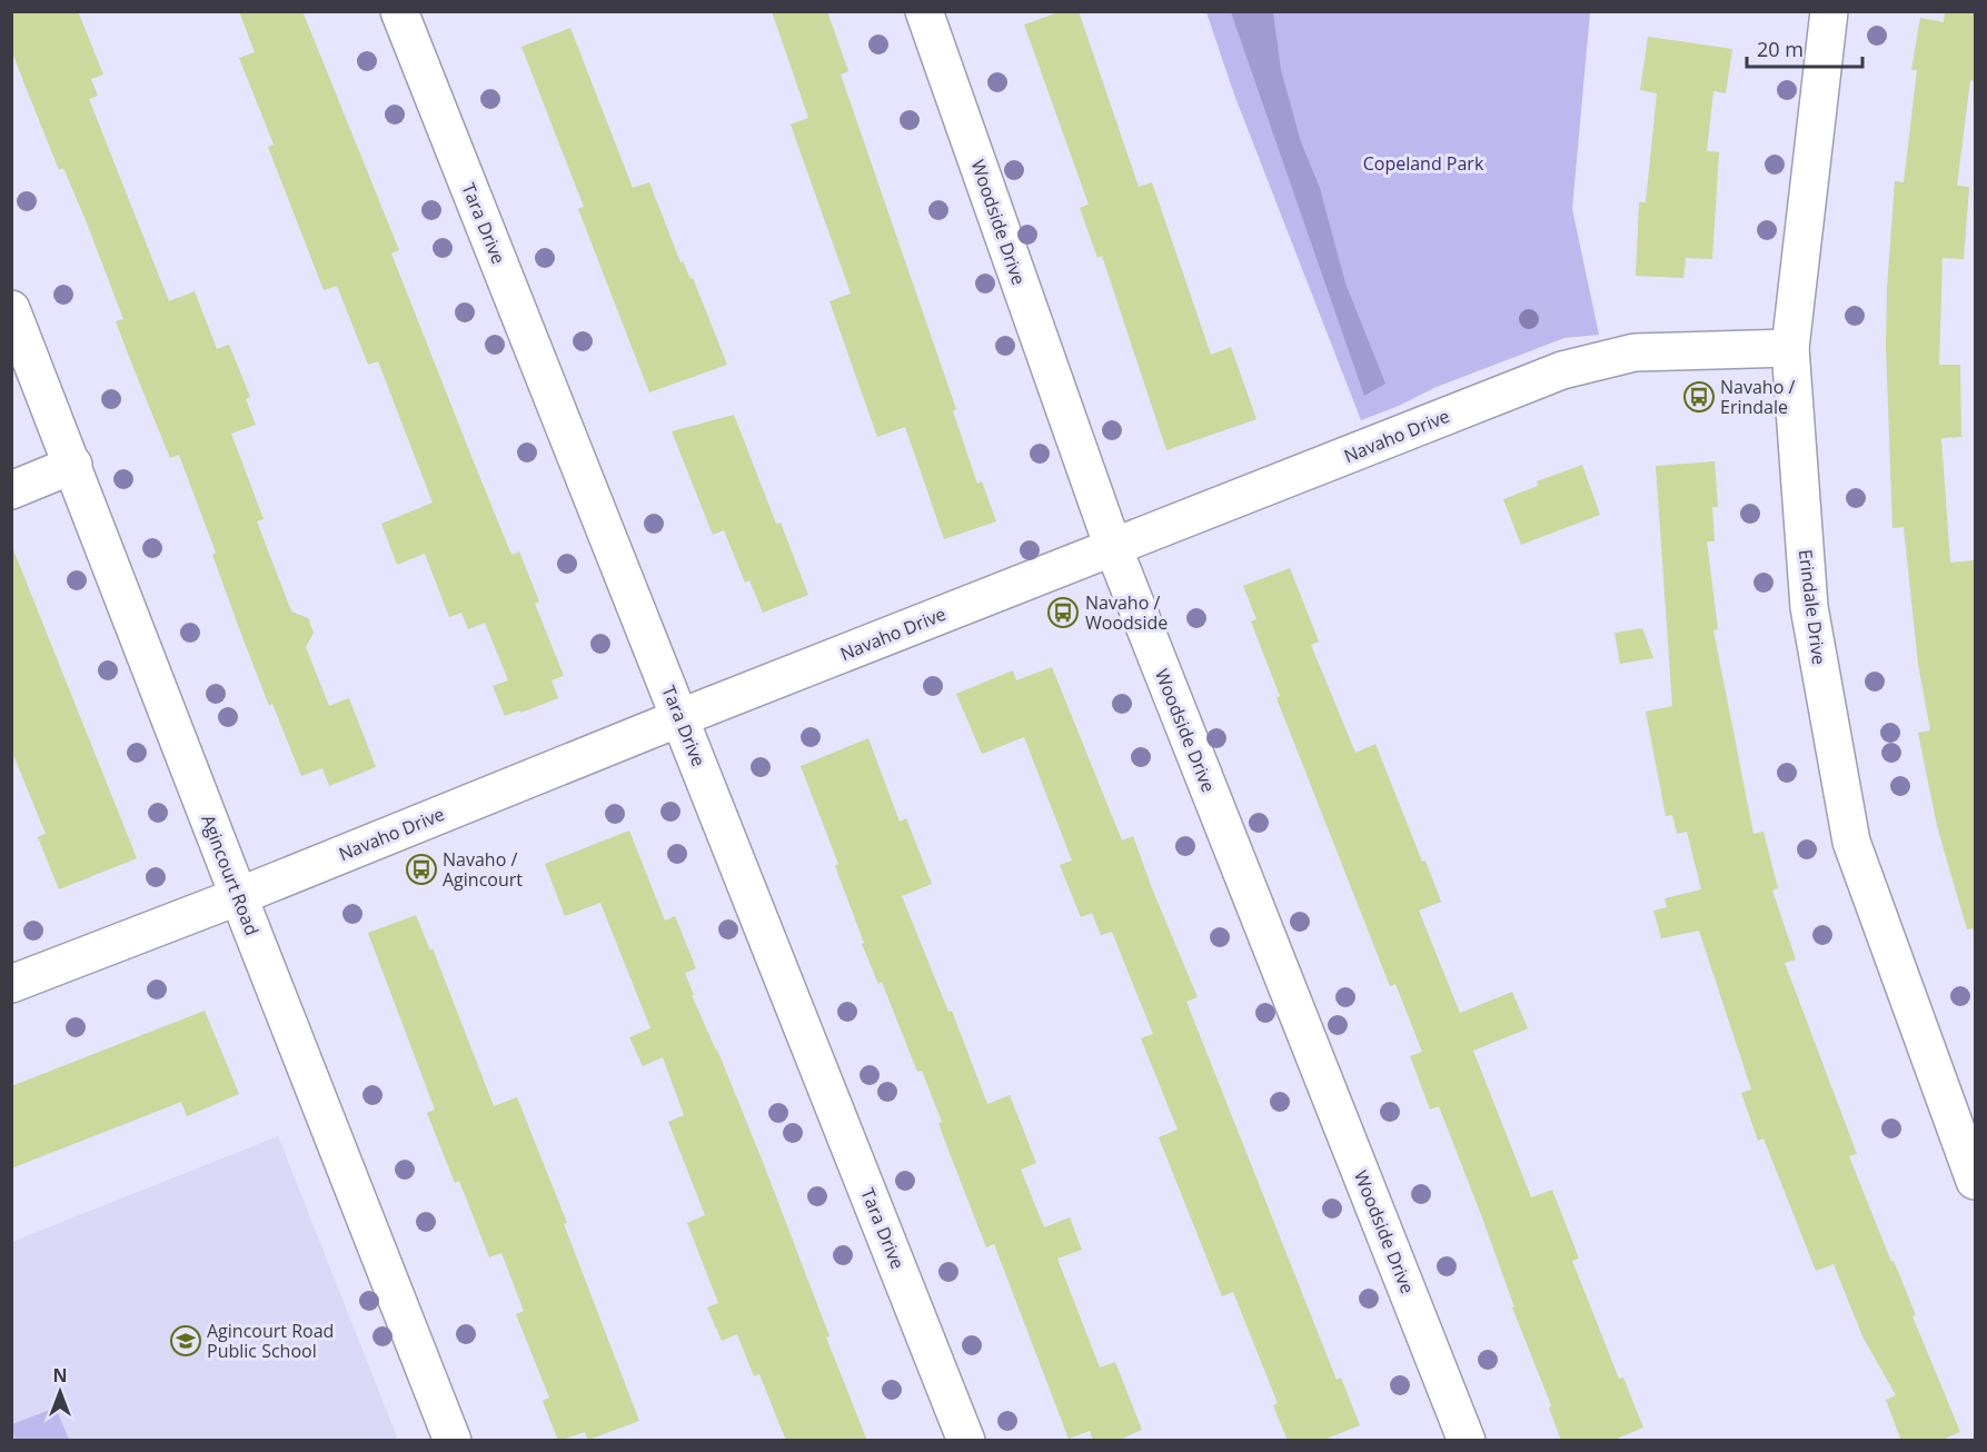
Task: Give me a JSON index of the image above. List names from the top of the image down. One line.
{"streets":{"street":["Woodside Drive","Tara Drive","Navaho Drive","Erindale Drive","Agincourt Road"]},"crossings":[["Woodside Drive","Navaho Drive"],["Tara Drive","Navaho Drive"],["Navaho Drive","Erindale Drive"],["Navaho Drive","Agincourt Road"]],"parks":["Copeland Park"],"places":{"bus stop":["Navaho / Erindale","Navaho / Woodside","Navaho / Agincourt"],"school or university":["Agincourt Road Public School"]},"scale_bar":"20 m","north":"top"}
